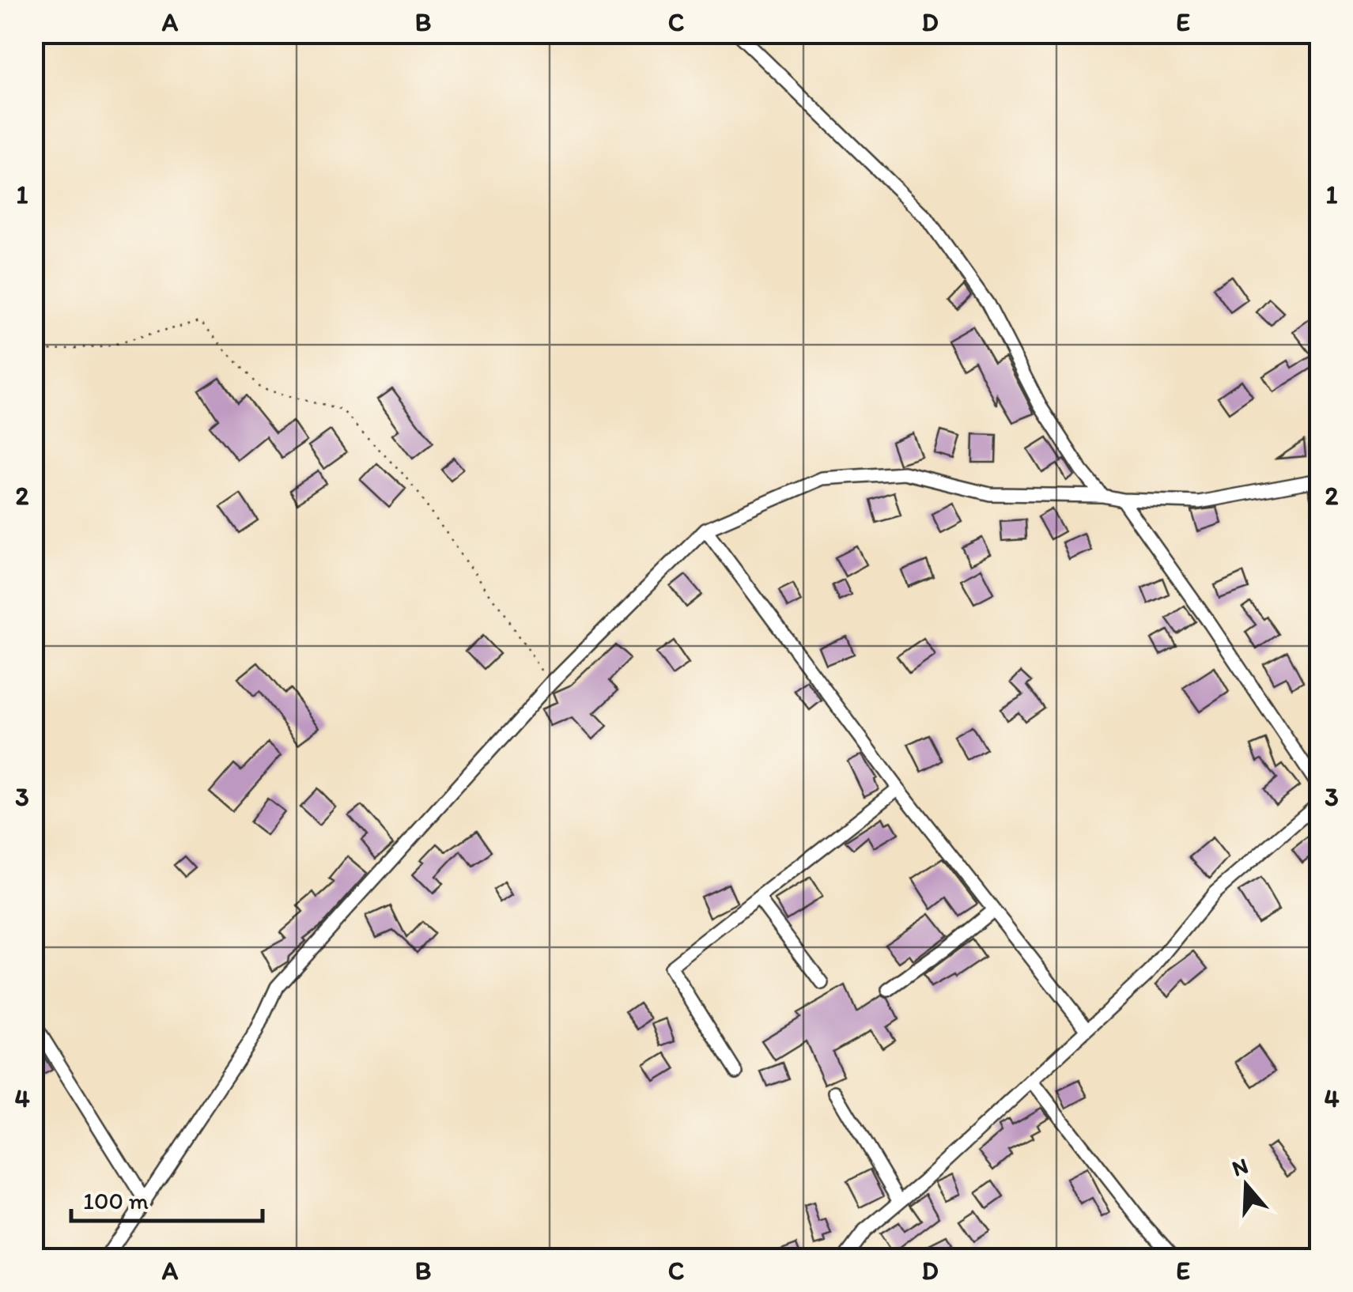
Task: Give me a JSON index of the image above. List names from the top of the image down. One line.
{"scale_bar":"100 m","north":"top","grid":{"columns":["A","B","C","D","E"],"rows":["1","2","3","4"]}}
